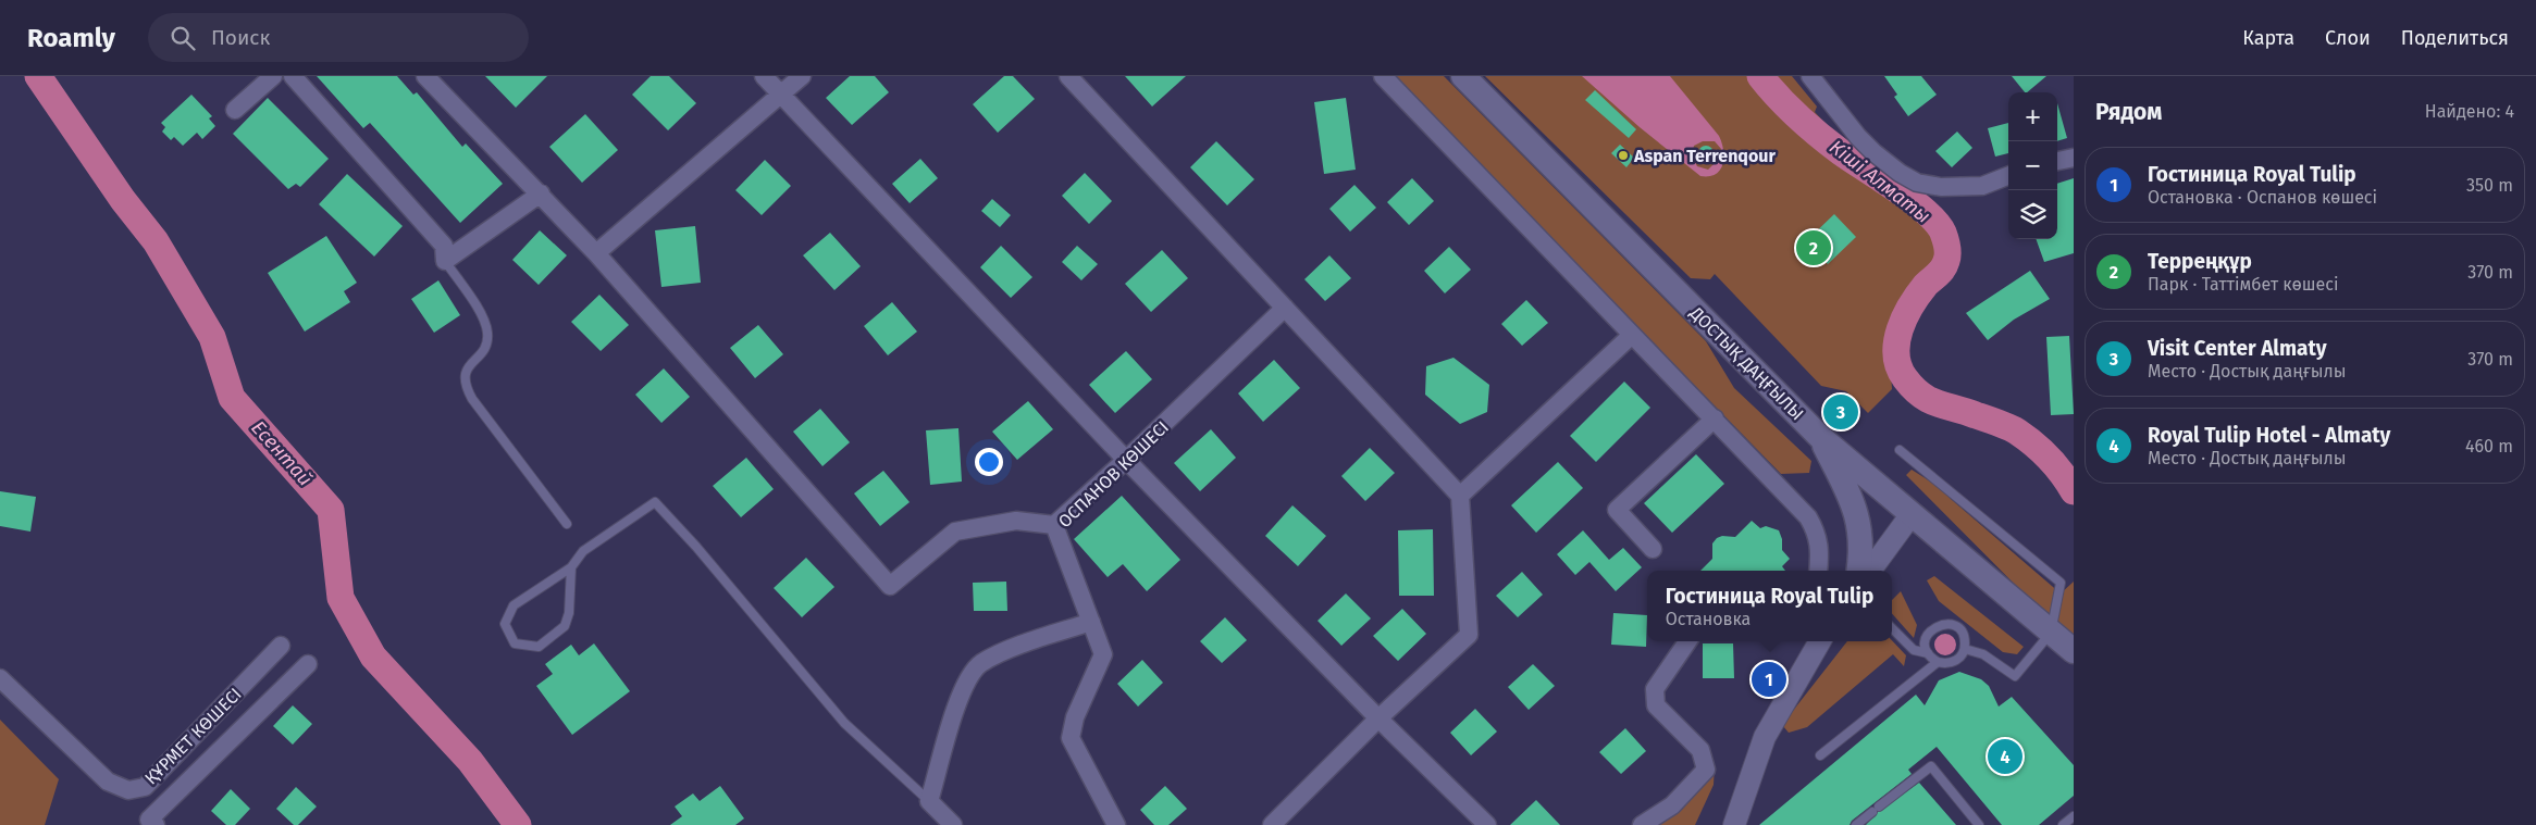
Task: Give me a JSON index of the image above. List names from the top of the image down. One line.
{"streets":{"main road":["ДОСТЫҚ ДАҢҒЫЛЫ"],"street":["ОСПАНОВ КӨШЕСІ","ҚҰРМЕТ КӨШЕСІ"]},"water":["Кіші Алматы","Есентай"],"places":["Aspan Terrenqour"],"page":{"header":"Roamly","search":"Поиск","nav":["Карта","Слои","Поделиться"],"heading":["Рядом","Найдено: 4"],"map_buttons":["+","−"],"list":[{"mark":"1","name":"Гостиница Royal Tulip","note":"Остановка · Оспанов көшесі","value":"350 m"},{"mark":"2","name":"Терреңқұр","note":"Парк · Таттімбет көшесі","value":"370 m"},{"mark":"3","name":"Visit Center Almaty","note":"Место · Достық даңғылы","value":"370 m"},{"mark":"4","name":"Royal Tulip Hotel - Almaty","note":"Место · Достық даңғылы","value":"460 m"}],"pins":["2","3","1","4"],"popup":["Гостиница Royal Tulip","Остановка"]}}
